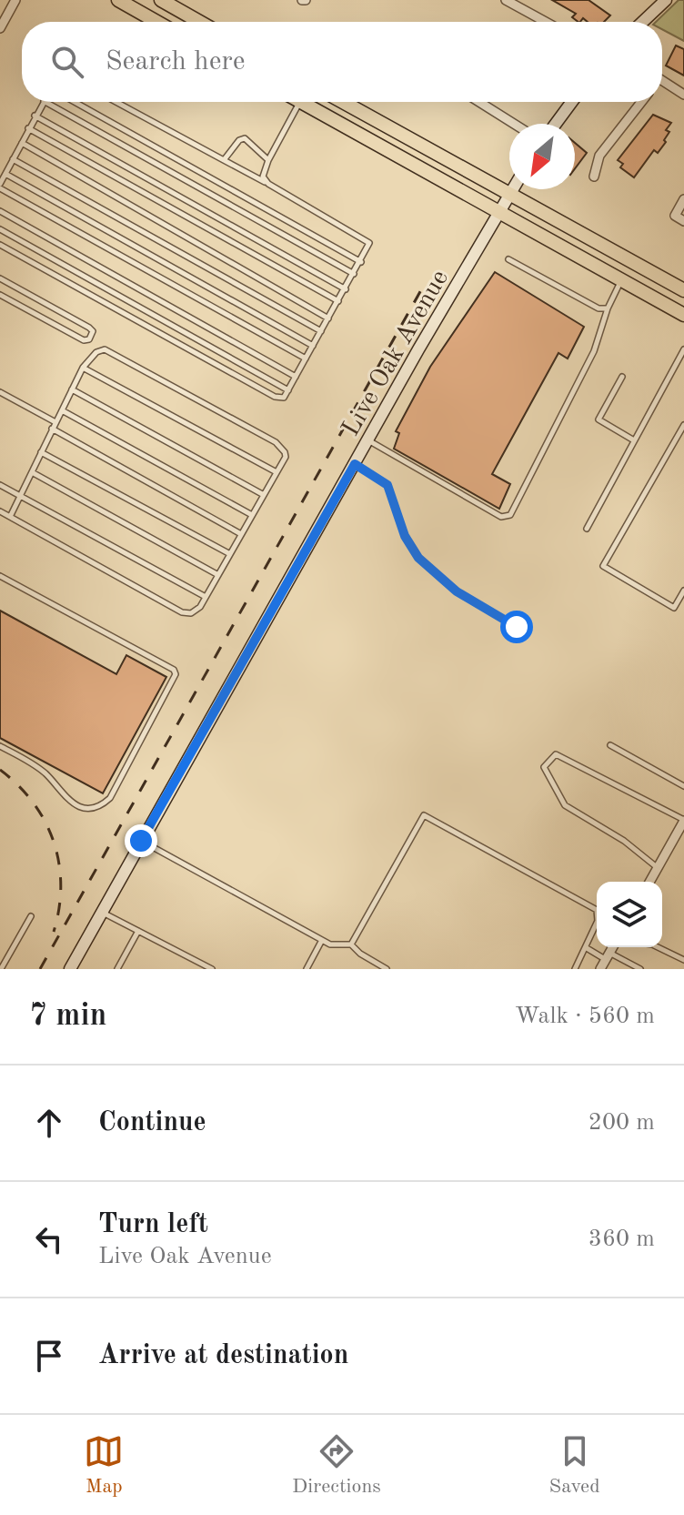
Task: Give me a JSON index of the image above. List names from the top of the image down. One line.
{"streets":{"street":["Live Oak Avenue"]},"north":"bottom left","page":{"search":"Search here","heading":["7 min","Walk · 560 m"],"list":[["Continue","200 m"],["Turn left","Live Oak Avenue","360 m"],"Arrive at destination"],"nav":["Map","Directions","Saved"]}}
